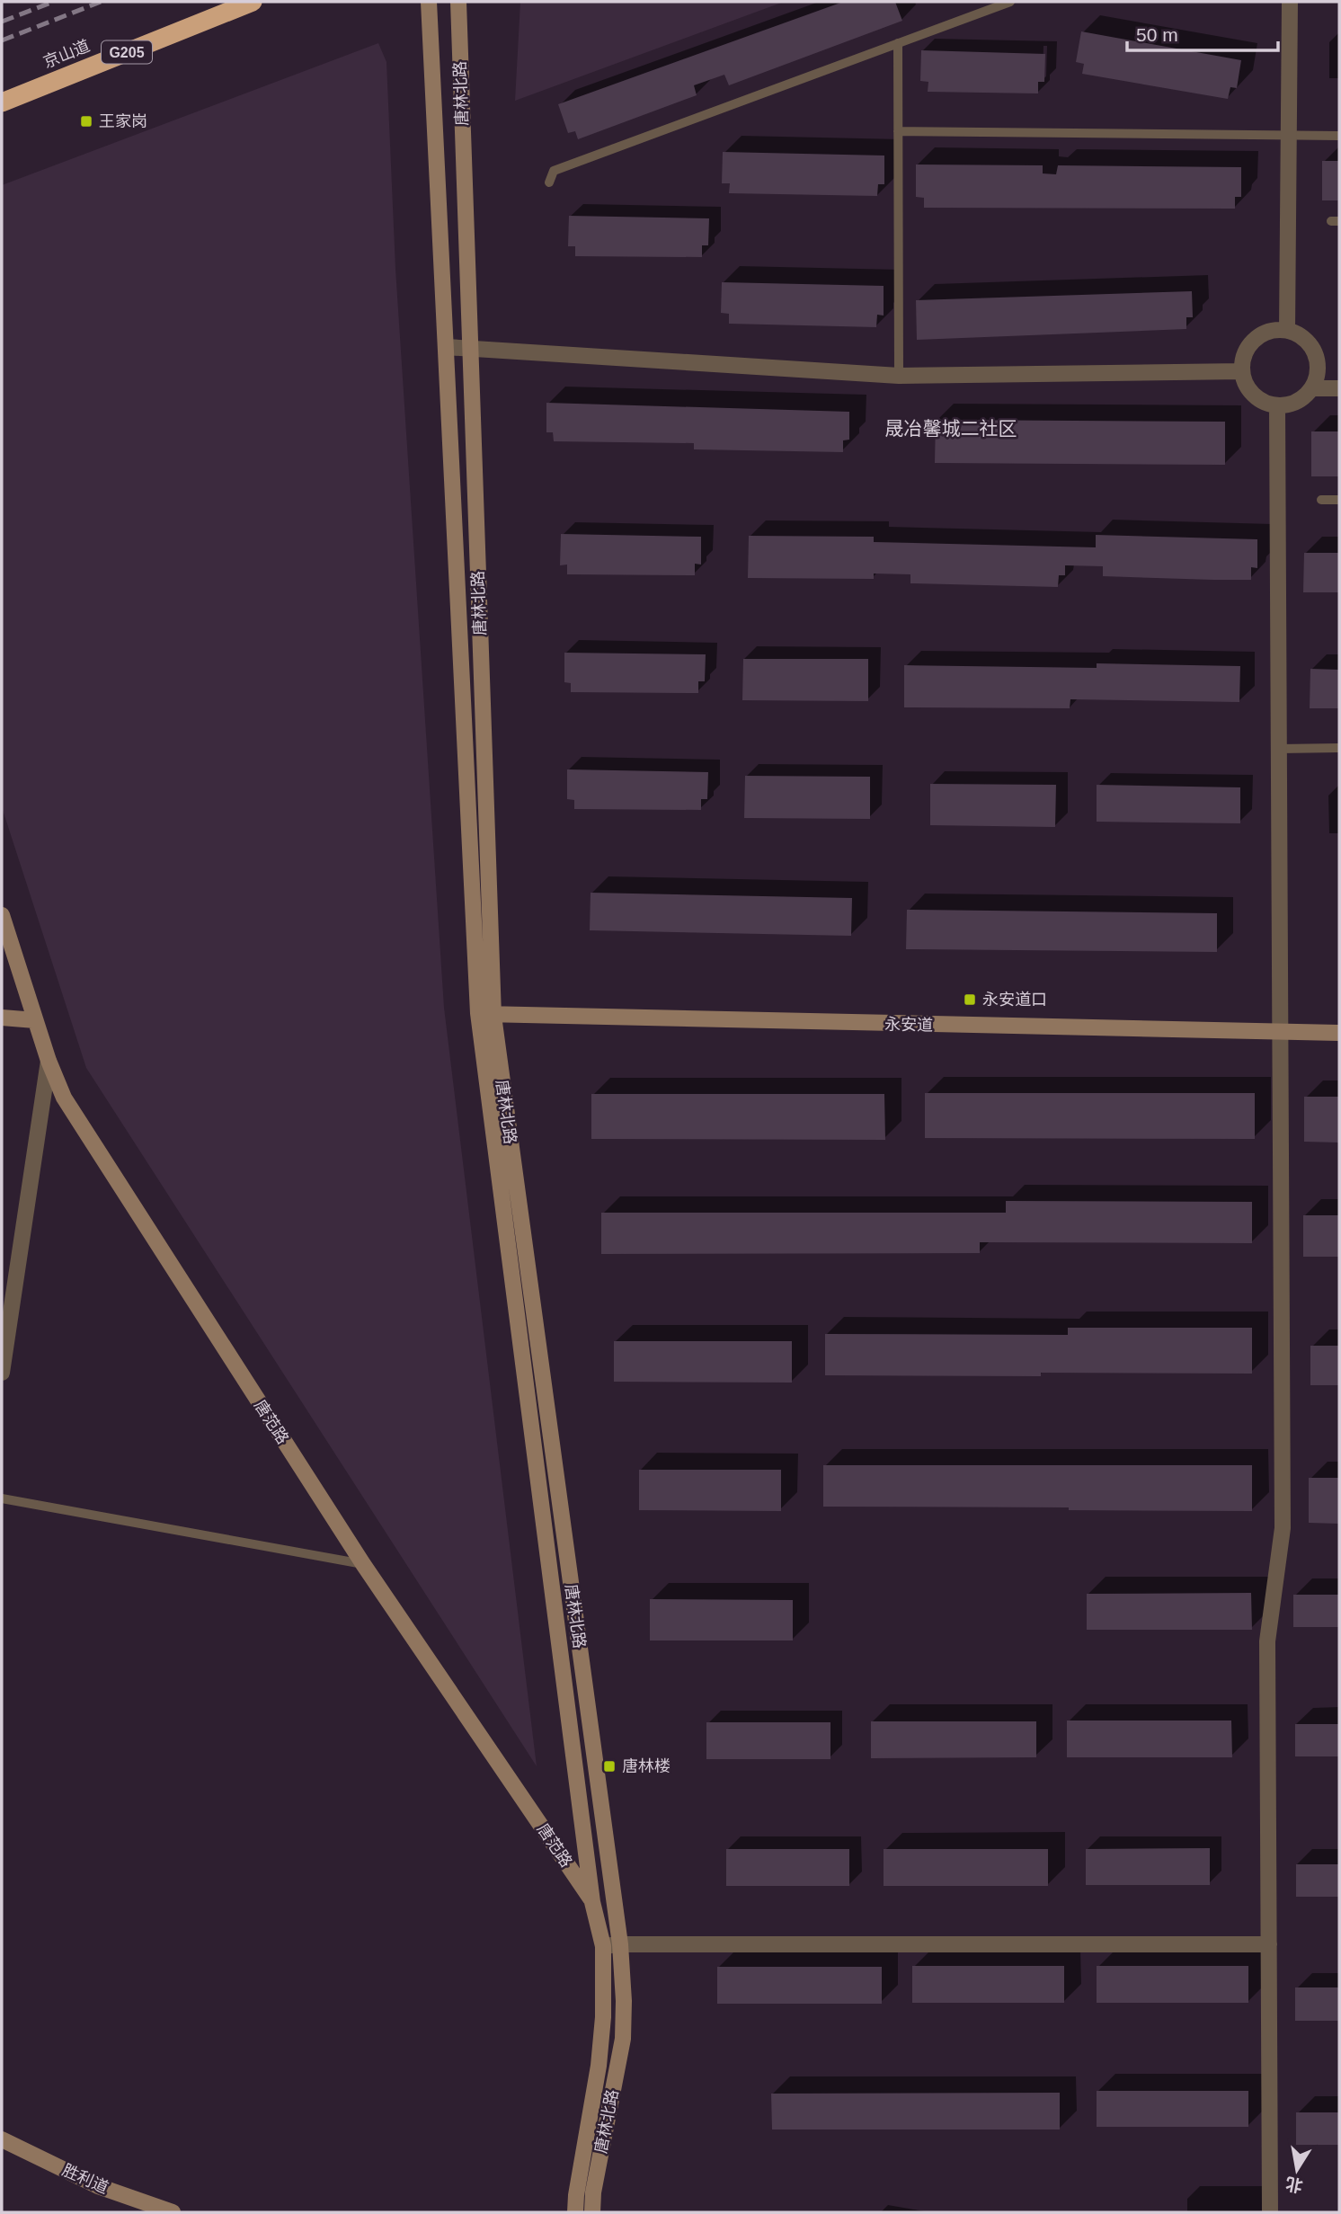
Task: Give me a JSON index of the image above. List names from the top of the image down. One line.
{"streets":{"highway":["G205","京山道"],"main road":["唐林北路","永安道","唐范路","胜利道"]},"crossings":[["唐林北路","永安道"],["唐林北路","唐范路"]],"districts":["晟冶馨城二社区"],"places":{"transit":["王家岗","永安道口","唐林楼"]},"scale_bar":"50 m","north":"bottom"}
